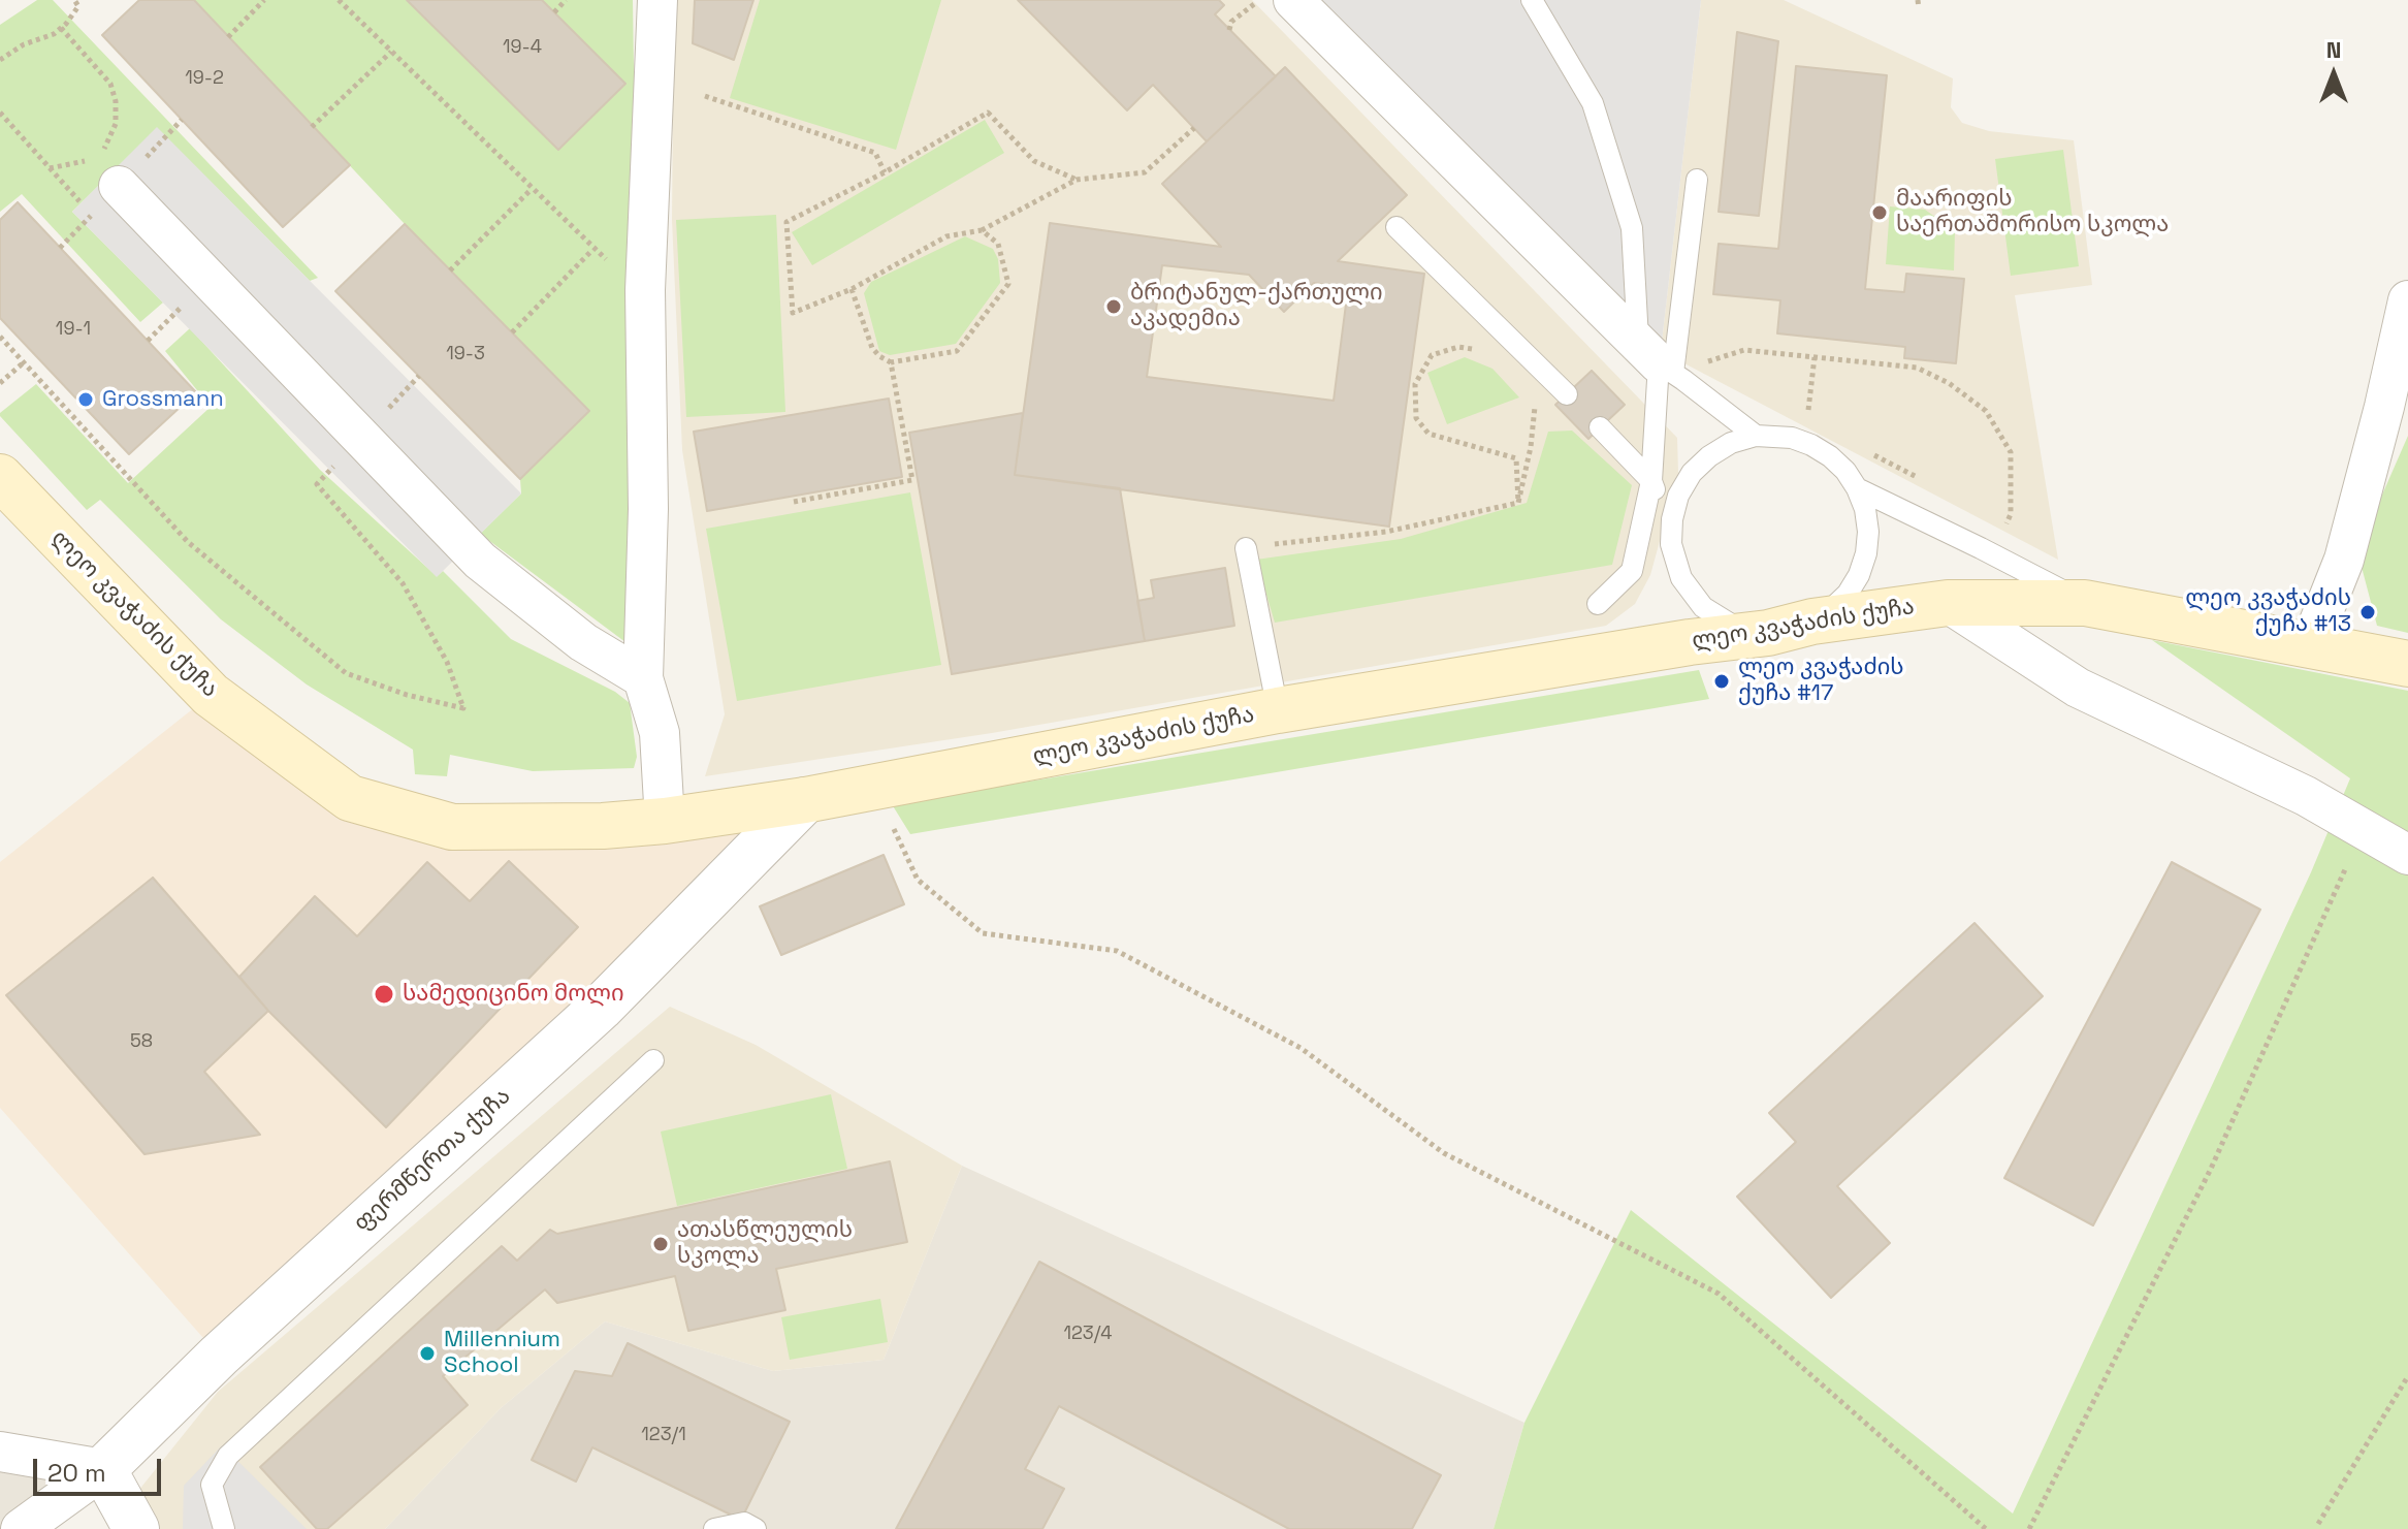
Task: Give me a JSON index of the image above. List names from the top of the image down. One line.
{"streets":{"main road":["ლეო კვაჭაძის ქუჩა"],"street":["ფერმწერთა ქუჩა"]},"crossings":[["ლეო კვაჭაძის ქუჩა","ფერმწერთა ქუჩა"]],"places":["მაარიფის საერთაშორისო სკოლა","ბრიტანულ-ქართული აკადემია","Grossmann","ლეო კვაჭაძის ქუჩა #13","ლეო კვაჭაძის ქუჩა #17","სამედიცინო მოლი","ათასწლეულის სკოლა","Millennium School"],"house_numbers":["19-4","19-2","19-1","19-3","58","123/4","123/1"],"scale_bar":"20 m","north":"top"}
